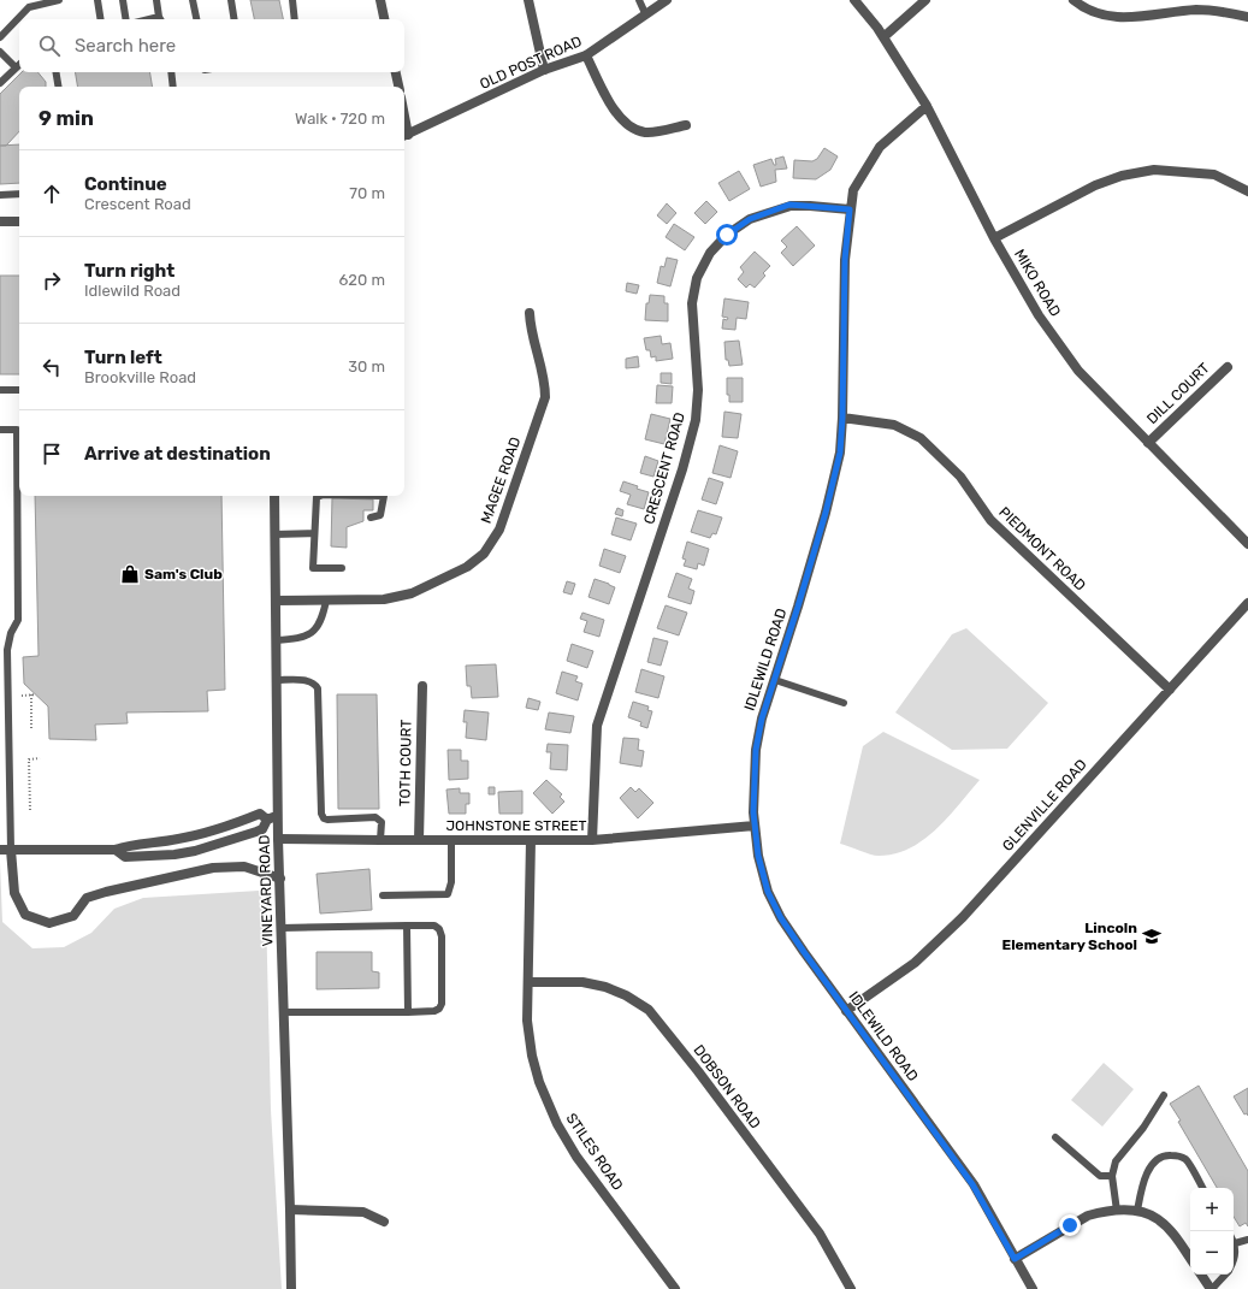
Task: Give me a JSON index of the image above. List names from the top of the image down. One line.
{"streets":{"street":["OLD POST ROAD","MIKO ROAD","DILL COURT","CRESCENT ROAD","MAGEE ROAD","PIEDMONT ROAD","IDLEWILD ROAD","TOTH COURT","GLENVILLE ROAD","JOHNSTONE STREET","VINEYARD ROAD","DOBSON ROAD","STILES ROAD"]},"crossings":[["MIKO ROAD","DILL COURT"],["MIKO ROAD","IDLEWILD ROAD"],["CRESCENT ROAD","IDLEWILD ROAD"],["CRESCENT ROAD","JOHNSTONE STREET"],["MAGEE ROAD","VINEYARD ROAD"],["PIEDMONT ROAD","IDLEWILD ROAD"],["PIEDMONT ROAD","GLENVILLE ROAD"],["IDLEWILD ROAD","GLENVILLE ROAD"],["IDLEWILD ROAD","JOHNSTONE STREET"],["TOTH COURT","JOHNSTONE STREET"],["JOHNSTONE STREET","VINEYARD ROAD"],["JOHNSTONE STREET","STILES ROAD"],["DOBSON ROAD","STILES ROAD"]],"places":{"shop":["Sam's Club"],"school or university":["Lincoln Elementary School"]},"page":{"search":"Search here","heading":["9 min","Walk · 720 m"],"list":[["Continue","Crescent Road","70 m"],["Turn right","Idlewild Road","620 m"],["Turn left","Brookville Road","30 m"],"Arrive at destination"],"map_buttons":["+","−"]}}
